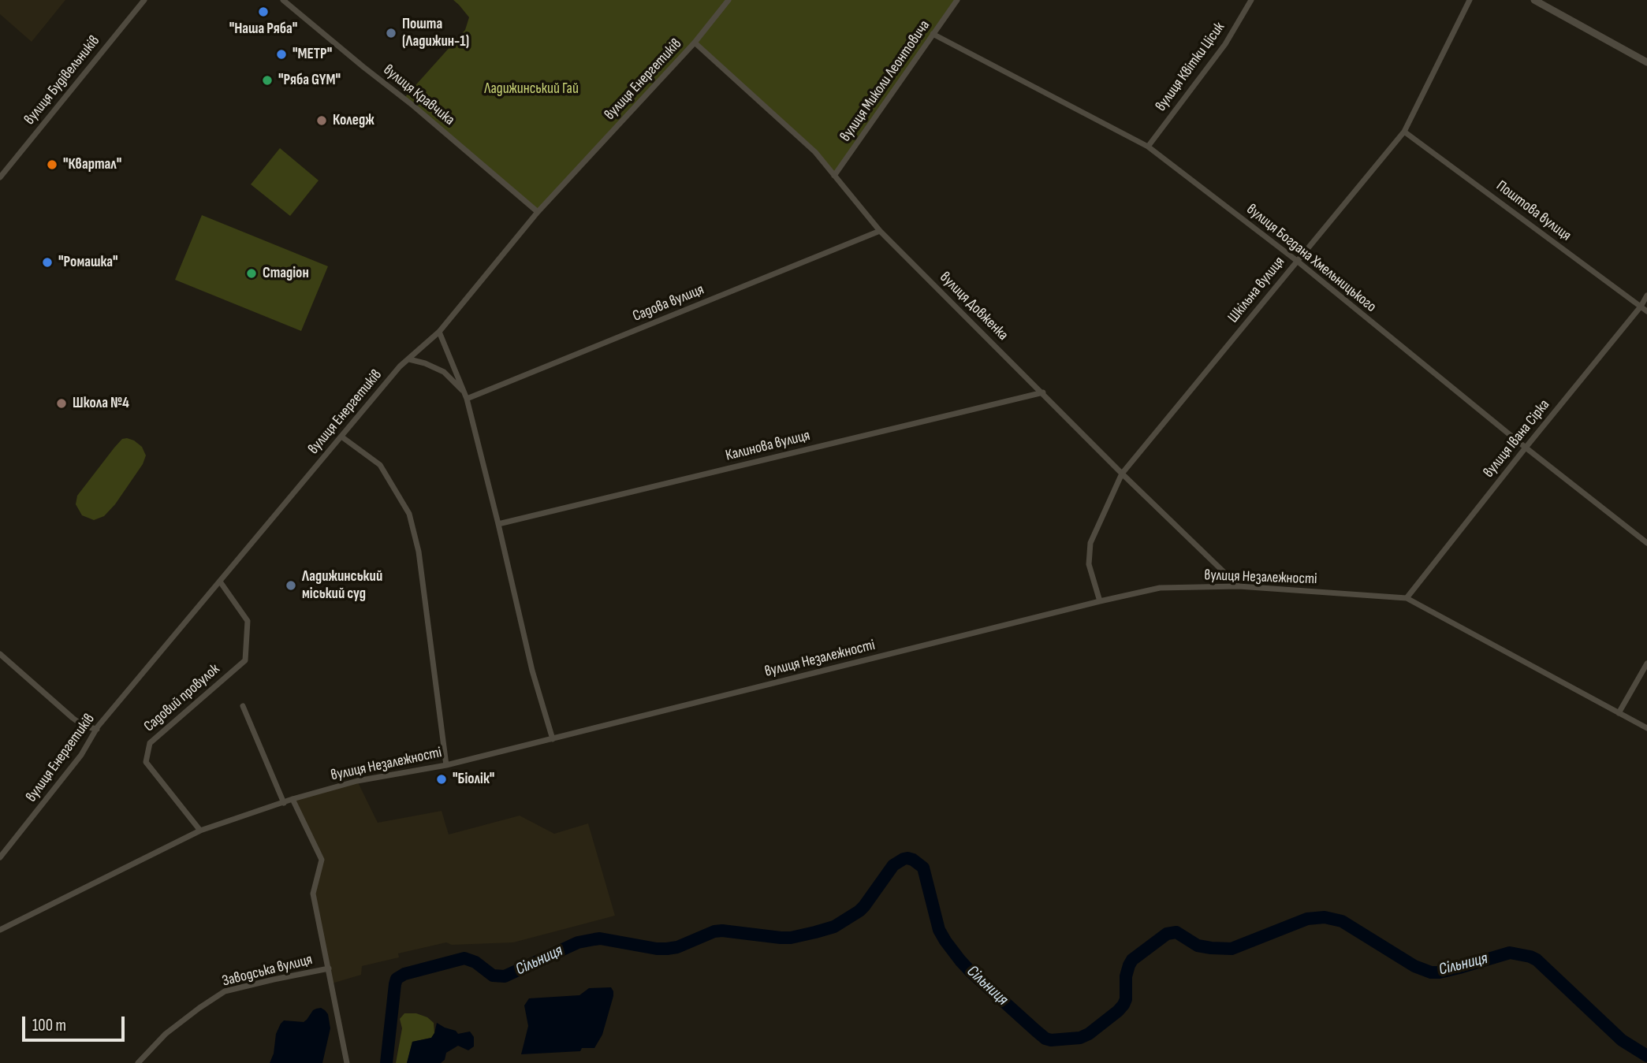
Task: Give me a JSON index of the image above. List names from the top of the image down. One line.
{"streets":{"street":["вулиця Квітки Цісик","вулиця Енергетиків","вулиця Будівельників","вулиця Миколи Леонтовича","вулиця Кравчика","Поштова вулиця","вулиця Богдана Хмельницького","Шкільна вулиця","Садова вулиця","вулиця Довженка","вулиця Івана Сірка","Калинова вулиця","вулиця Незалежності","Садовий провулок","Заводська вулиця"]},"crossings":[["вулиця Квітки Цісик","вулиця Богдана Хмельницького"],["вулиця Енергетиків","вулиця Кравчика"],["вулиця Енергетиків","вулиця Довженка"],["вулиця Енергетиків","Садовий провулок"],["вулиця Миколи Леонтовича","вулиця Богдана Хмельницького"],["вулиця Миколи Леонтовича","вулиця Довженка"],["Поштова вулиця","Шкільна вулиця"],["Поштова вулиця","вулиця Івана Сірка"],["вулиця Богдана Хмельницького","Шкільна вулиця"],["вулиця Богдана Хмельницького","вулиця Івана Сірка"],["Шкільна вулиця","вулиця Довженка"],["Шкільна вулиця","вулиця Незалежності"],["Садова вулиця","вулиця Довженка"],["вулиця Довженка","Калинова вулиця"],["вулиця Довженка","вулиця Незалежності"],["вулиця Івана Сірка","вулиця Незалежності"],["вулиця Незалежності","Садовий провулок"]],"water":["Сільниця"],"parks":["Ладижинський Гай"],"places":["\"Наша Ряба\"","Пошта (Ладижин-1)","\"МЕТР\"","\"Ряба GYM\"","Коледж","\"Квартал\"","\"Ромашка\"","Стадіон","Школа №4","Ладижинський міський суд","\"Біолік\""],"scale_bar":"100 m"}
